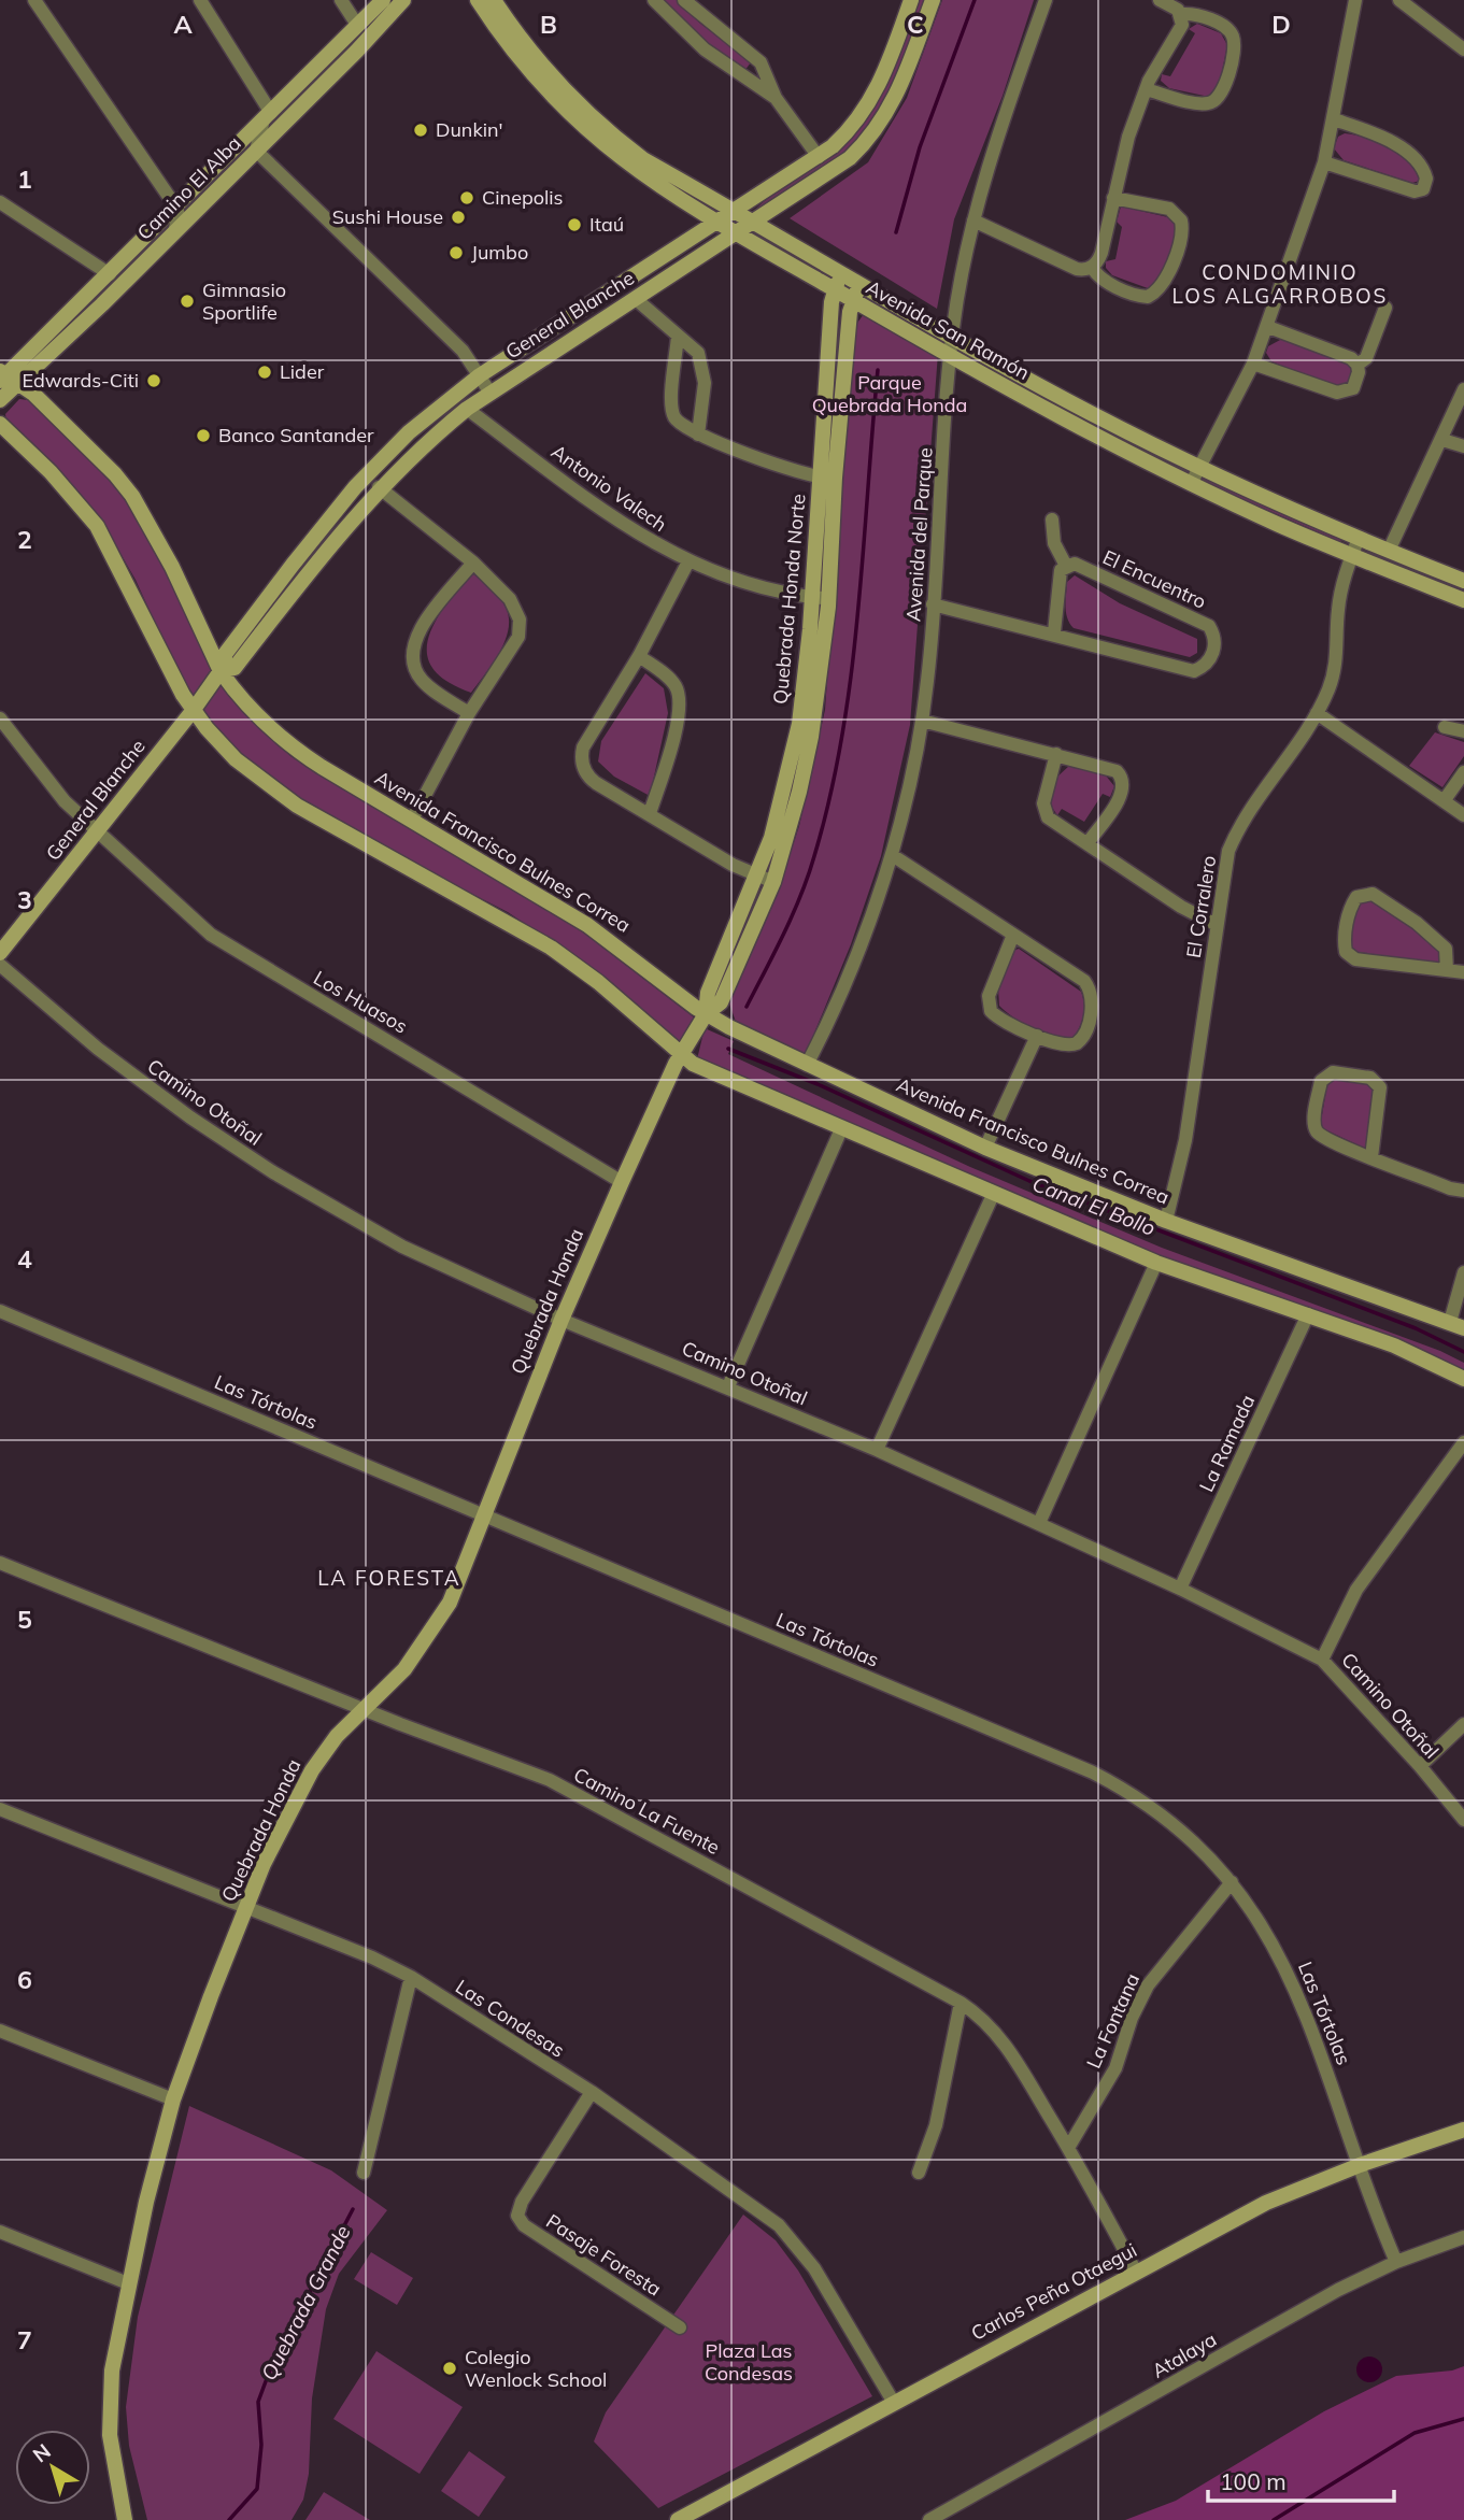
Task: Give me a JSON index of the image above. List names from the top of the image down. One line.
{"streets":{"street":["Camino El Alba","General Blanche","Avenida San Ramón","Antonio Valech","Avenida del Parque","El Encuentro","Quebrada Honda Norte","Avenida Francisco Bulnes Correa","El Corralero","Los Huasos","Camino Otoñal","Quebrada Honda","Las Tórtolas","La Ramada","Camino La Fuente","Las Condesas","La Fontana","Pasaje Foresta","Carlos Peña Otaegui","Atalaya"]},"crossings":[["Camino El Alba","Avenida Francisco Bulnes Correa"],["General Blanche","Avenida San Ramón"],["General Blanche","Antonio Valech"],["General Blanche","Avenida Francisco Bulnes Correa"],["General Blanche","Los Huasos"],["Avenida San Ramón","Avenida del Parque"],["Avenida San Ramón","Quebrada Honda Norte"],["Avenida San Ramón","El Corralero"],["Antonio Valech","Quebrada Honda Norte"],["Avenida del Parque","El Encuentro"],["Avenida del Parque","Avenida Francisco Bulnes Correa"],["Quebrada Honda Norte","Avenida Francisco Bulnes Correa"],["Quebrada Honda Norte","Quebrada Honda"],["Avenida Francisco Bulnes Correa","El Corralero"],["Avenida Francisco Bulnes Correa","Quebrada Honda"],["Los Huasos","Quebrada Honda"],["Camino Otoñal","Quebrada Honda"],["Camino Otoñal","La Ramada"],["Quebrada Honda","Las Tórtolas"],["Quebrada Honda","Camino La Fuente"],["Quebrada Honda","Las Condesas"],["Las Tórtolas","La Fontana"],["Las Tórtolas","Carlos Peña Otaegui"],["Las Tórtolas","Atalaya"],["Camino La Fuente","La Fontana"],["Camino La Fuente","Carlos Peña Otaegui"],["Las Condesas","Pasaje Foresta"],["Las Condesas","Carlos Peña Otaegui"]],"districts":["CONDOMINIO LOS ALGARROBOS","LA FORESTA"],"water":["Canal El Bollo","Quebrada Grande"],"parks":["Parque Quebrada Honda","Plaza Las Condesas"],"places":["Dunkin'","Cinepolis","Sushi House","Itaú","Jumbo","Gimnasio Sportlife","Lider","Edwards-Citi","Banco Santander","Colegio Wenlock School"],"scale_bar":"100 m","north":"top left","grid":{"columns":["A","B","C","D"],"rows":["1","2","3","4","5","6","7"]}}
